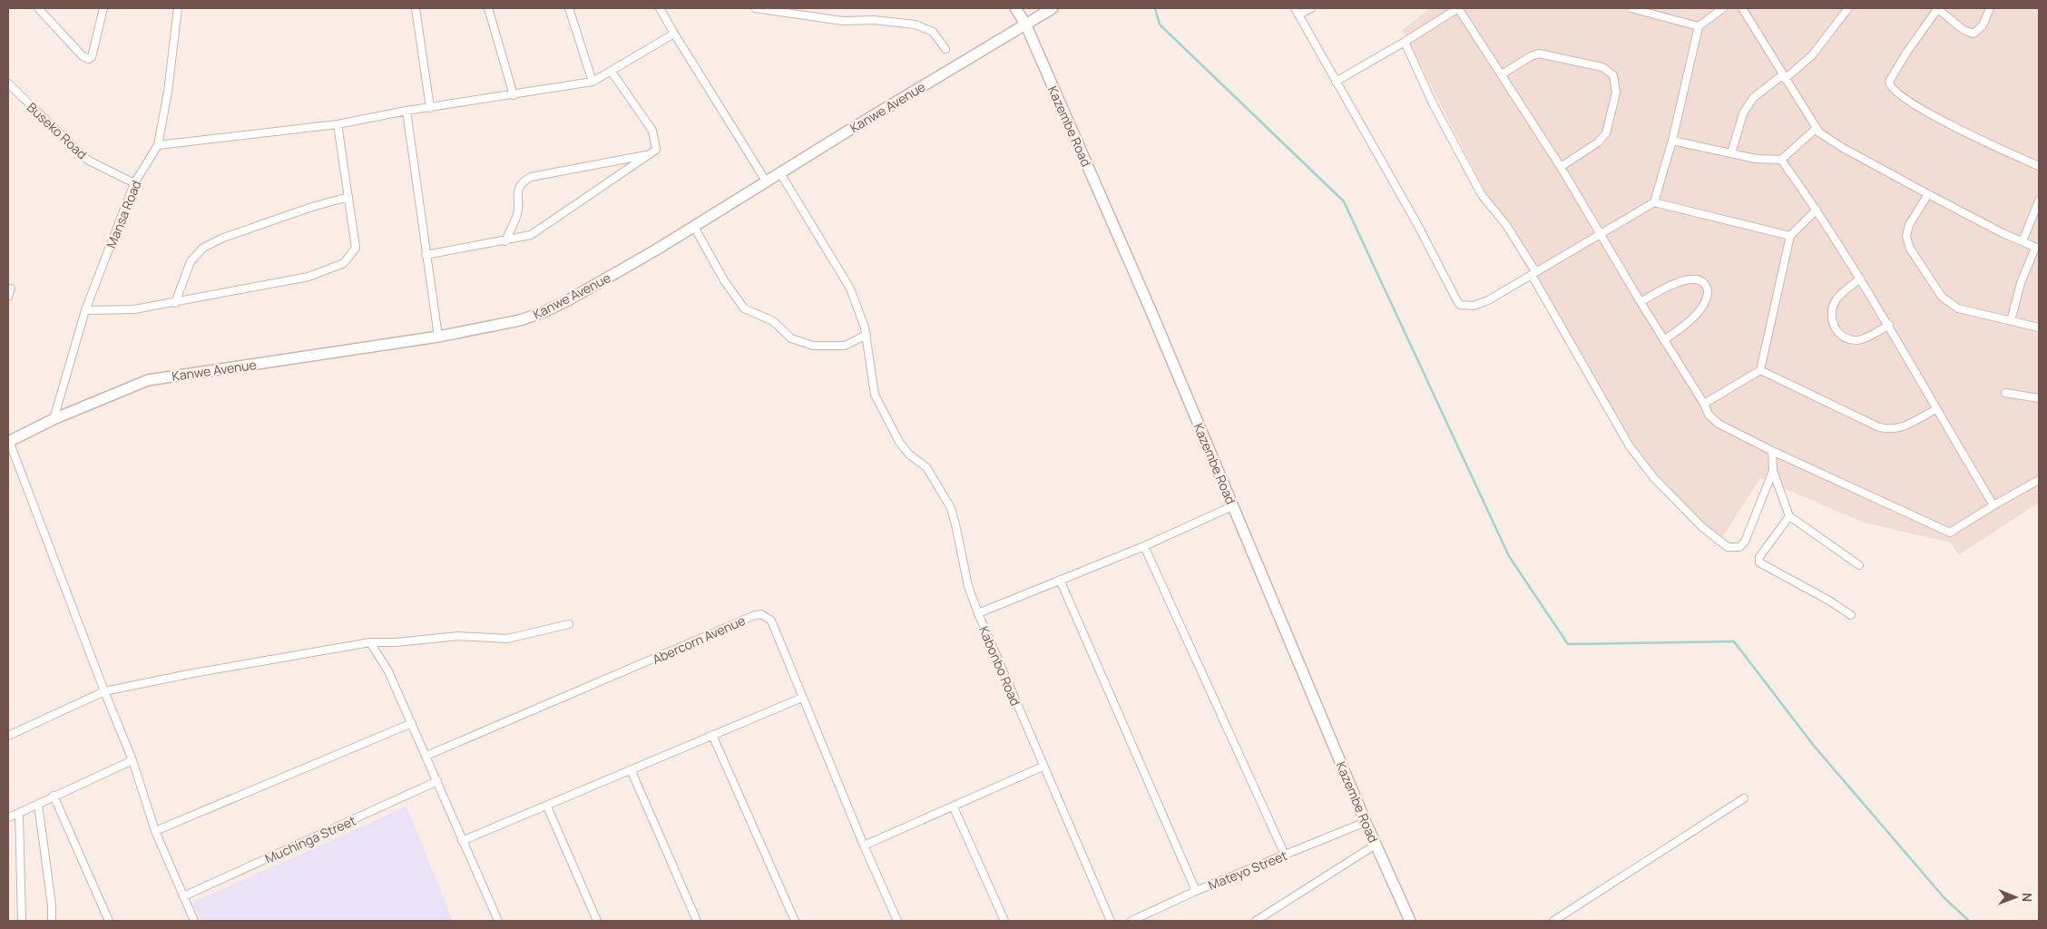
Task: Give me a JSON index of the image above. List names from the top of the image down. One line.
{"streets":{"main road":["Kanwe Avenue","Kazembe Road"],"street":["Buseko Road","Mansa Road","Abercorn Avenue","Kabonbo Road","Muchinga Street","Mateyo Street"]},"crossings":[["Kanwe Avenue","Kazembe Road"],["Kanwe Avenue","Mansa Road"],["Kazembe Road","Kabonbo Road"],["Kazembe Road","Mateyo Street"],["Buseko Road","Mansa Road"]],"north":"right"}
